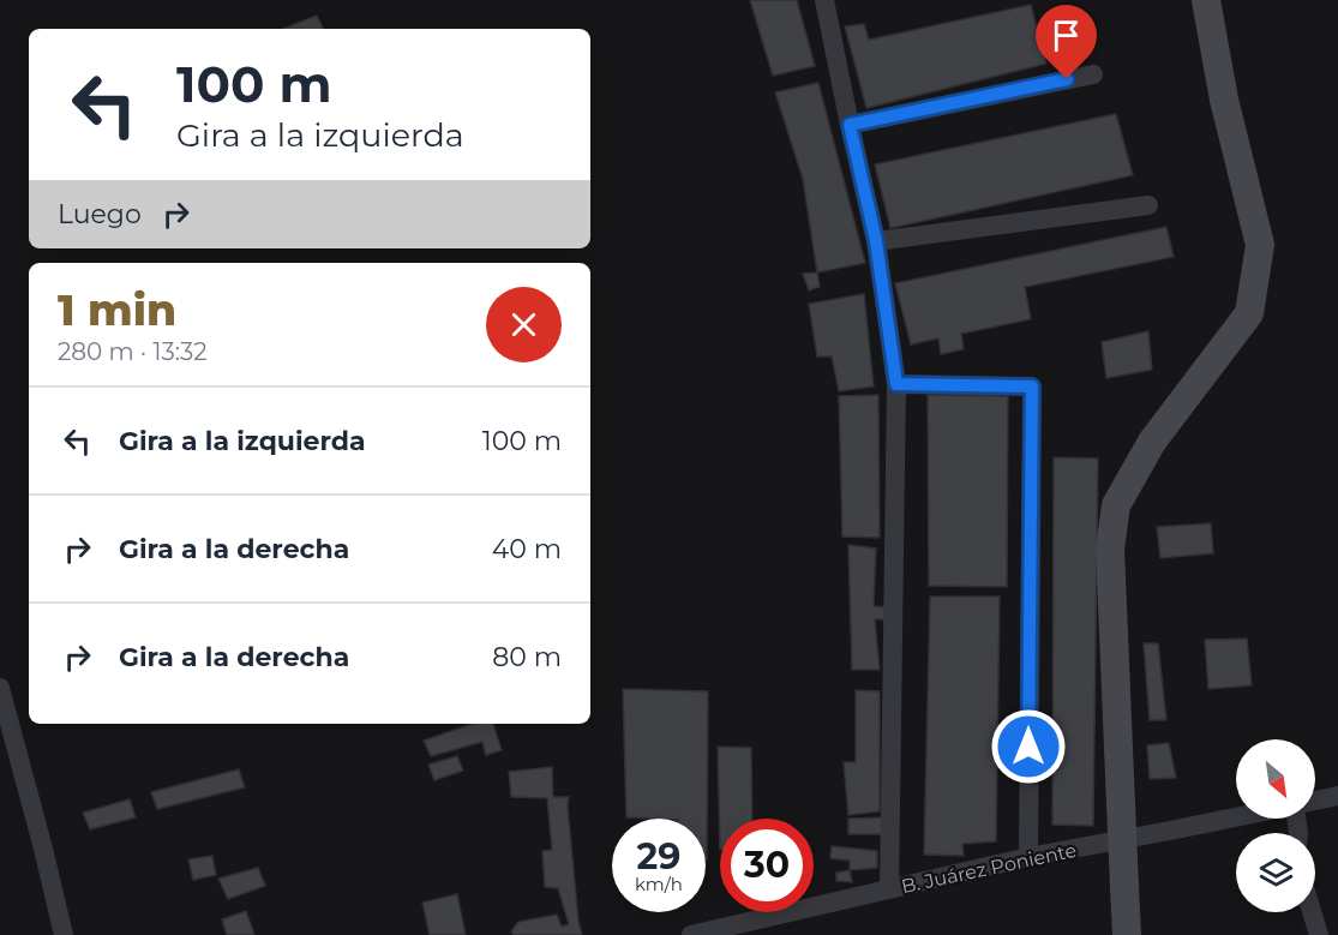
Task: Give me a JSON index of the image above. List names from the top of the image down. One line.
{"streets":{"street":["B. Juárez Poniente"]},"north":"bottom right","page":{"turn":["100 m","Gira a la izquierda"],"then":"Luego","heading":["1 min","280 m · 13:32"],"list":[{"name":"Gira a la izquierda","value":"100 m"},{"name":"Gira a la derecha","value":"40 m"},{"name":"Gira a la derecha","value":"80 m"}],"speed":"29 km/h","limit":"30"}}
